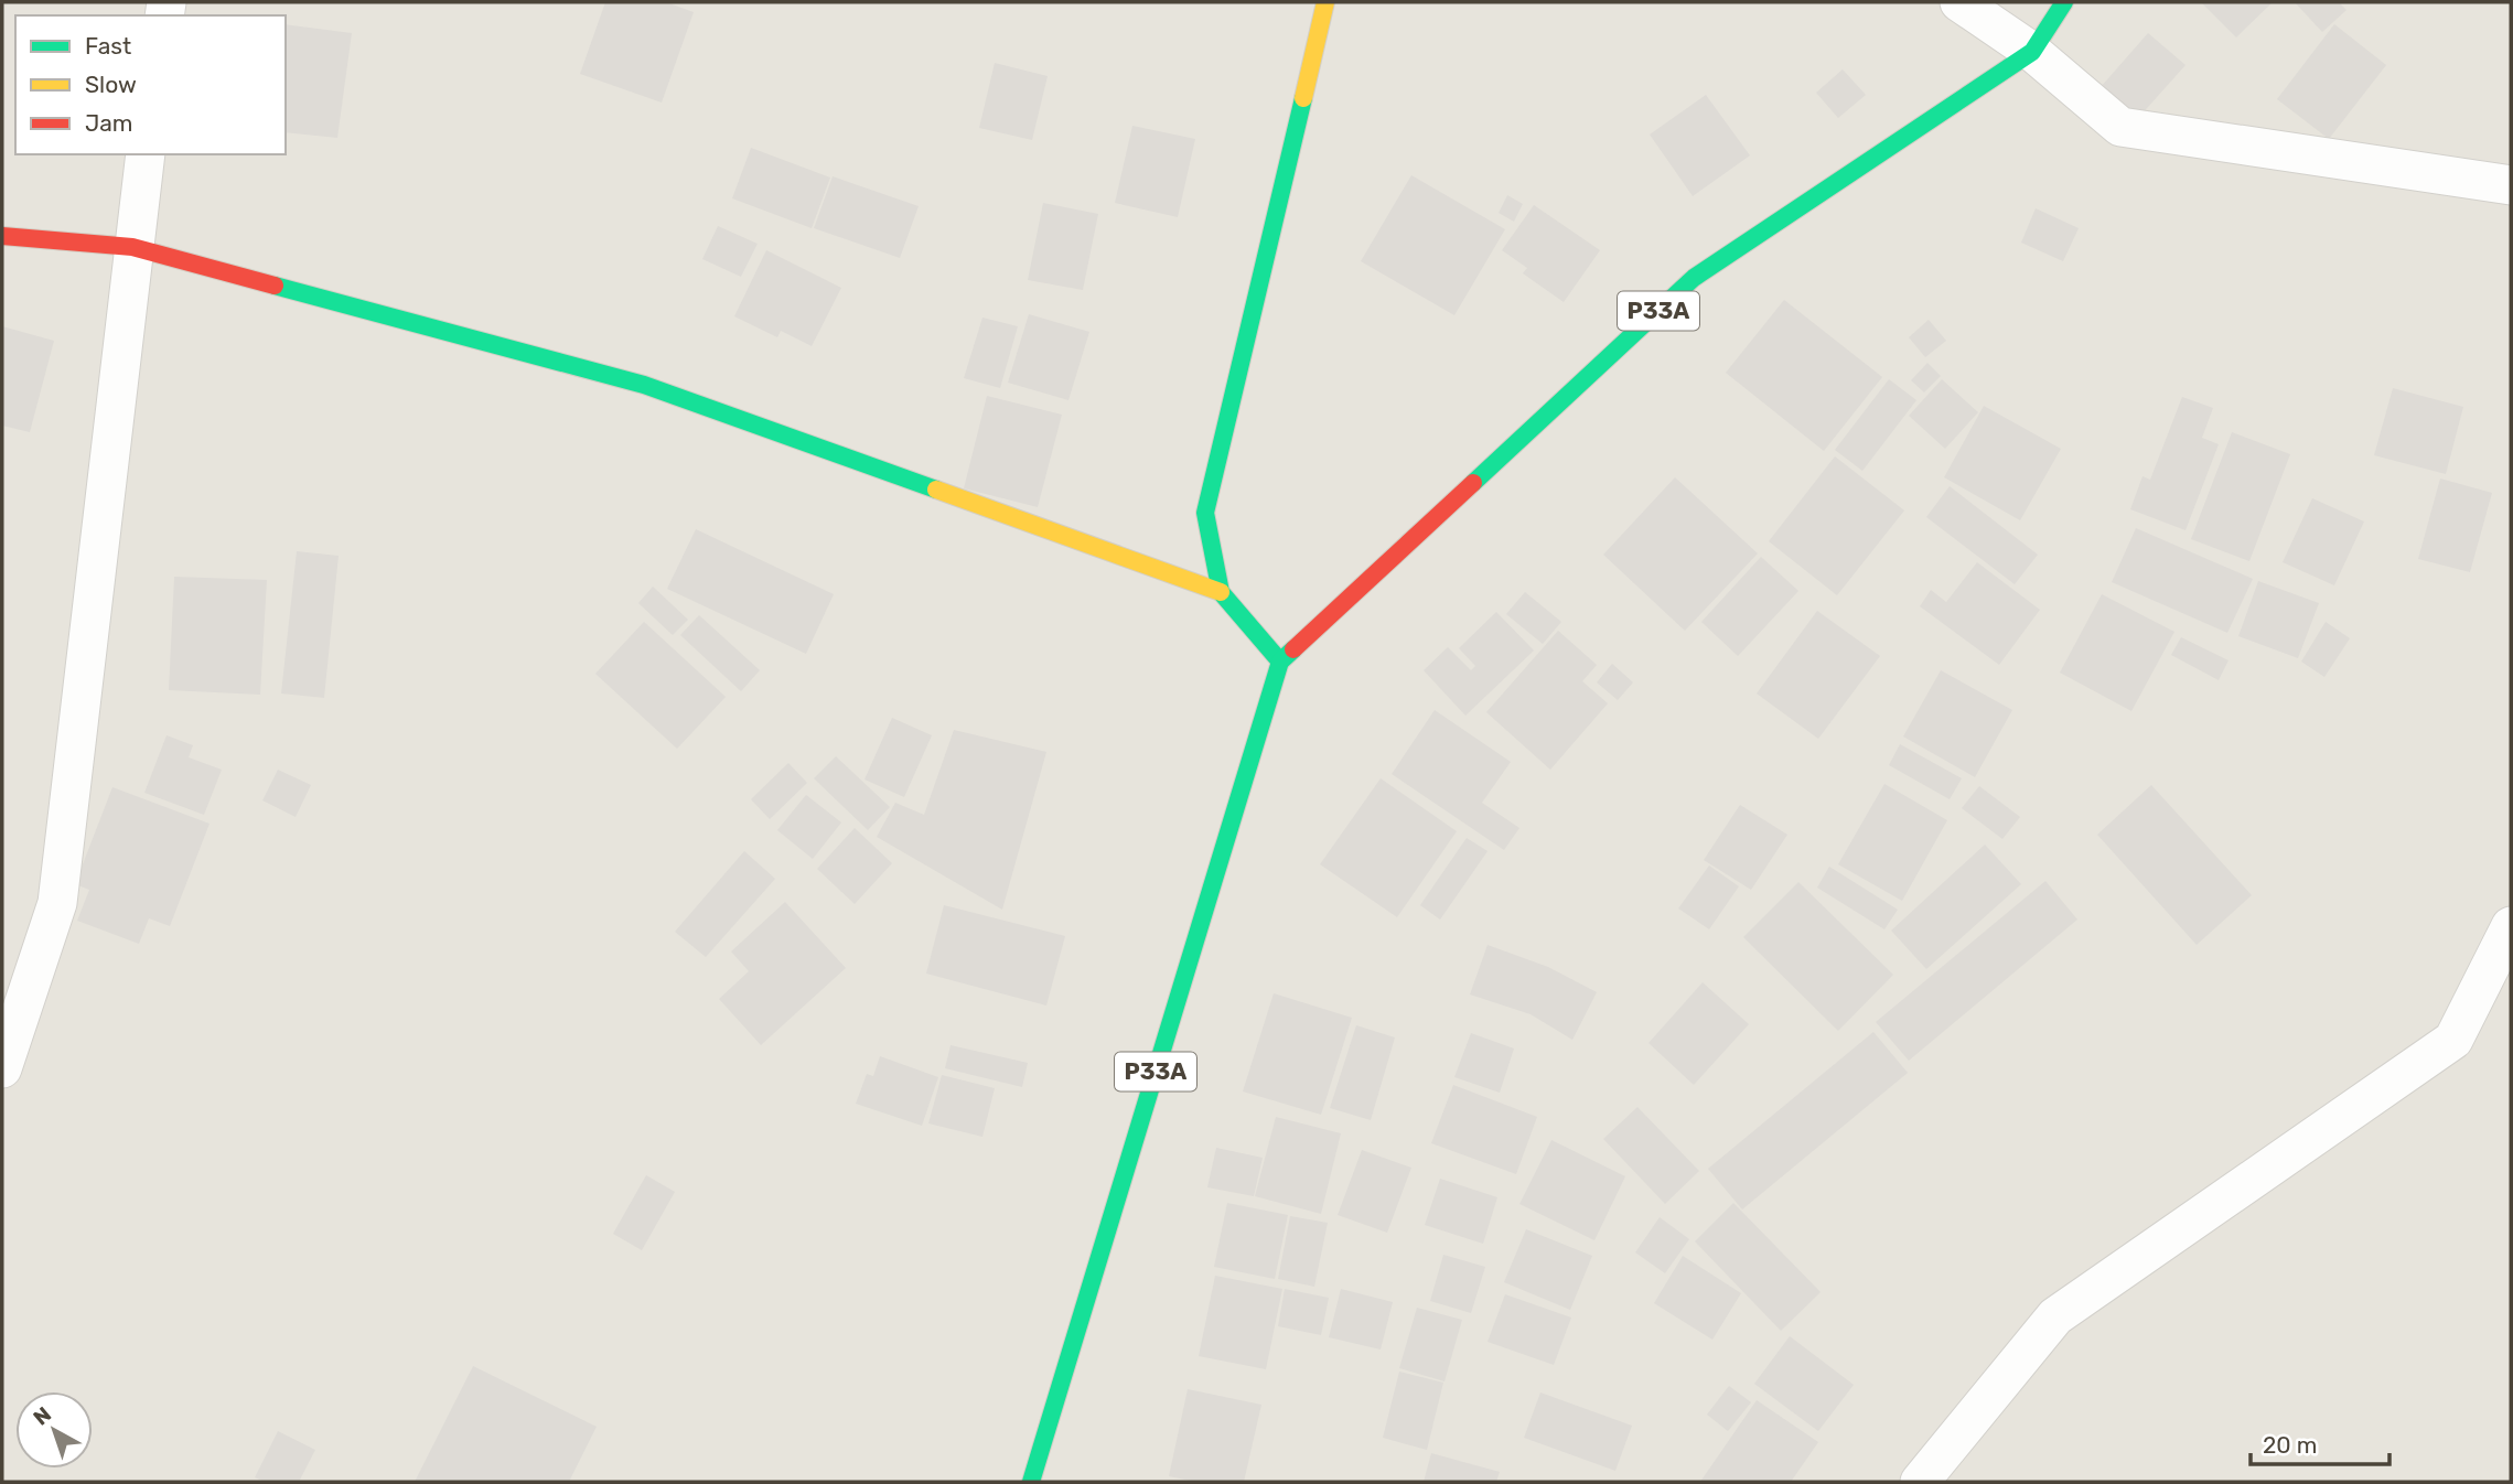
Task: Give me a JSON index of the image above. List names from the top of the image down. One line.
{"streets":{"street":["P33A"]},"legend":["Fast","Slow","Jam"],"scale_bar":"20 m","north":"top left"}
